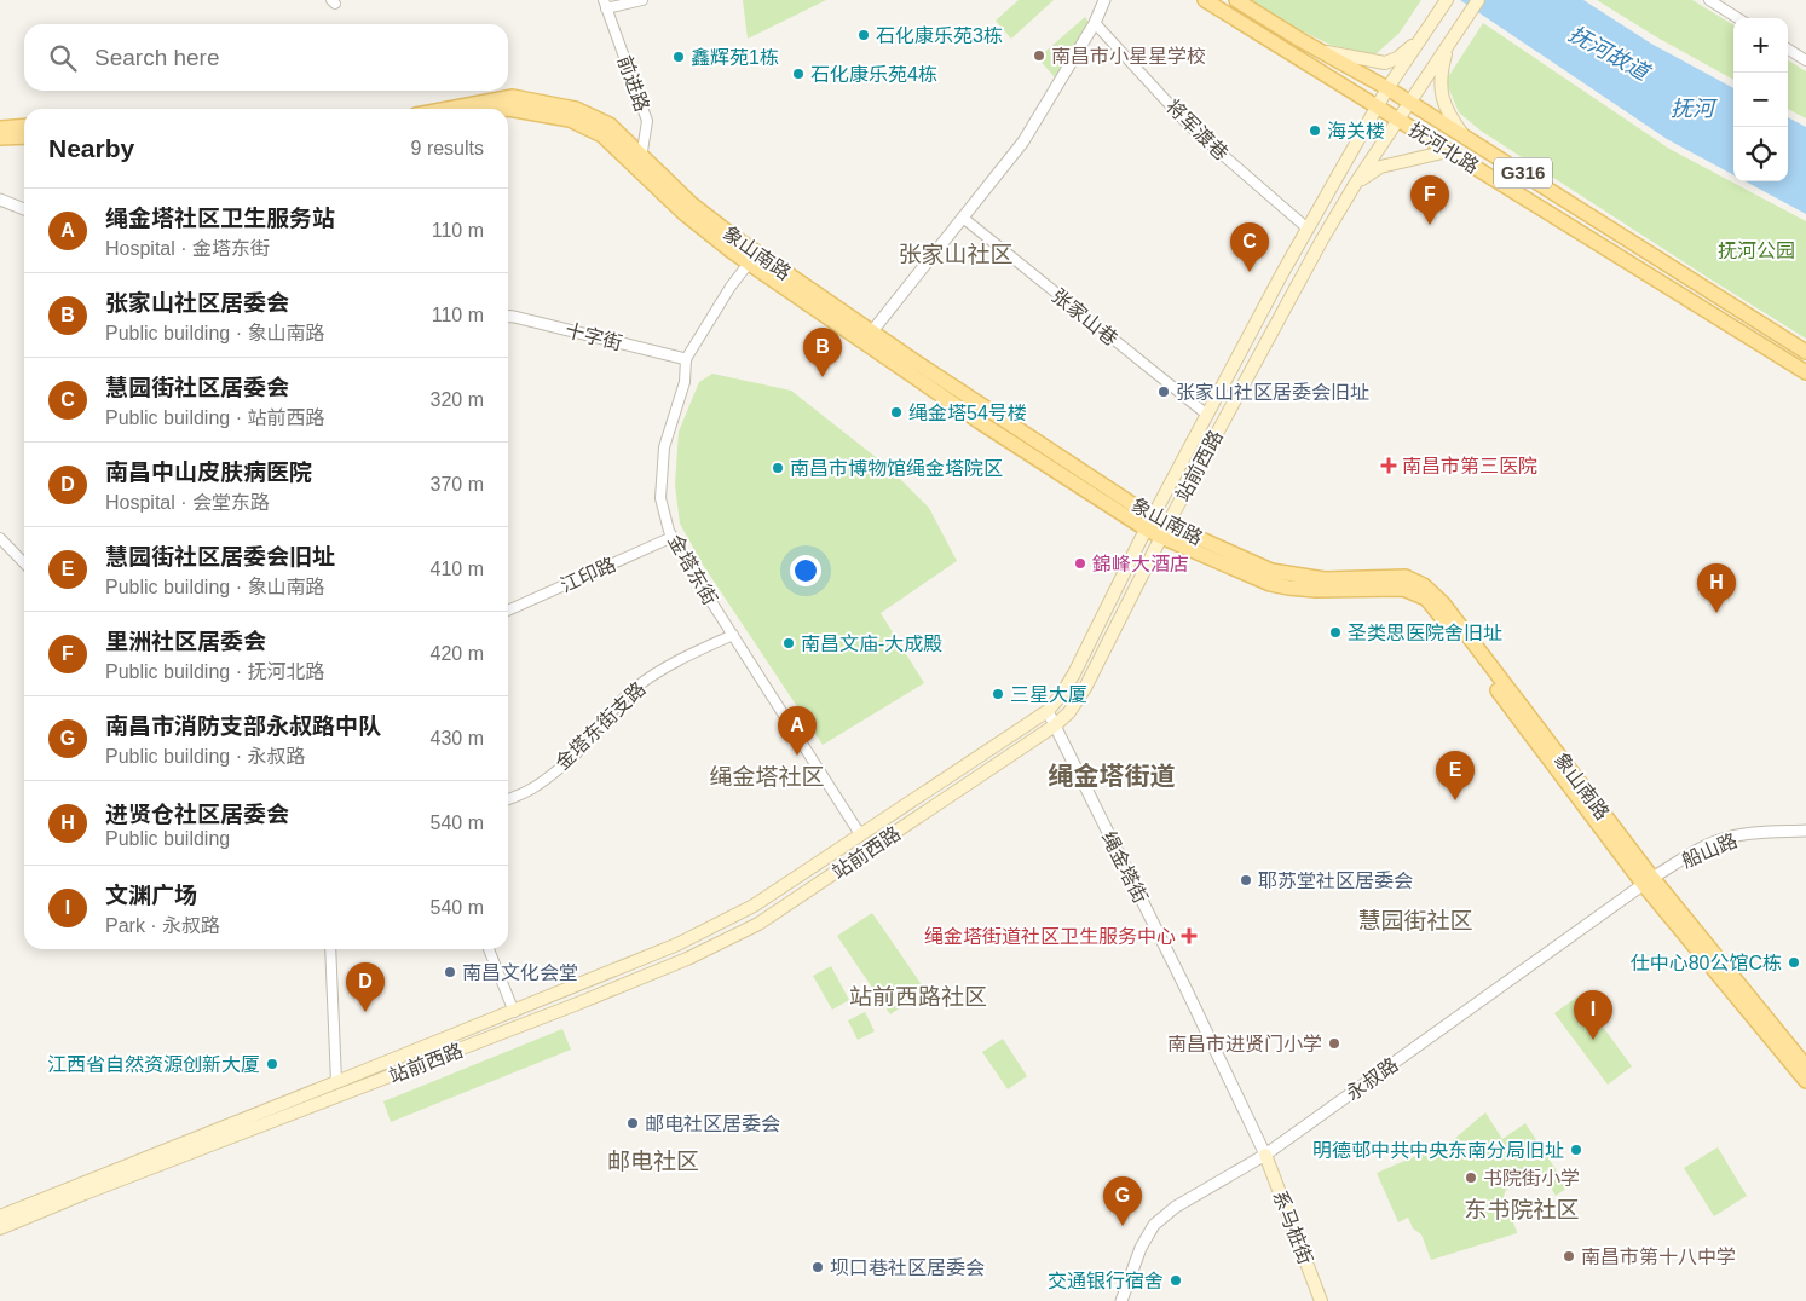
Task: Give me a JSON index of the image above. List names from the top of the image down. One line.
{"streets":{"main road":["抚河北路","G316","象山南路","站前西路","系马桩街"],"street":["前进路","将军渡巷","张家山巷","十字街","金塔东街","江印路","金塔东街支路","船山路","绳金塔街","永叔路"]},"crossings":[["前进路","象山南路"],["将军渡巷","站前西路"],["抚河北路","站前西路"],["象山南路","站前西路"],["象山南路","金塔东街"],["象山南路","船山路"],["象山南路","永叔路"],["张家山巷","站前西路"],["十字街","金塔东街"],["站前西路","金塔东街"],["站前西路","绳金塔街"],["金塔东街","江印路"],["金塔东街","金塔东街支路"],["船山路","永叔路"],["绳金塔街","永叔路"],["绳金塔街","系马桩街"],["永叔路","系马桩街"]],"districts":["张家山社区","绳金塔社区","绳金塔街道","慧园街社区","站前西路社区","邮电社区","东书院社区"],"water":["抚河故道","抚河"],"parks":["抚河公园"],"places":{"other":["石化康乐苑3栋","南昌市小星星学校","鑫辉苑1栋","石化康乐苑4栋","海关楼","张家山社区居委会旧址","绳金塔54号楼","南昌市博物馆绳金塔院区","錦峰大酒店","圣类思医院舍旧址","南昌文庙-大成殿","三星大厦","耶苏堂社区居委会","仕中心80公馆C栋","南昌文化会堂","南昌市进贤门小学","江西省自然资源创新大厦","邮电社区居委会","明德邨中共中央东南分局旧址","书院街小学","南昌市第十八中学","坝口巷社区居委会","交通银行宿舍"],"health":["南昌市第三医院","绳金塔街道社区卫生服务中心"]},"page":{"map_buttons":["+","−"],"search":"Search here","heading":["Nearby","9 results"],"pins":["F","C","B","H","A","E","D","I","G"],"list":[{"mark":"A","name":"绳金塔社区卫生服务站","note":"Hospital · 金塔东街","value":"110 m"},{"mark":"B","name":"张家山社区居委会","note":"Public building · 象山南路","value":"110 m"},{"mark":"C","name":"慧园街社区居委会","note":"Public building · 站前西路","value":"320 m"},{"mark":"D","name":"南昌中山皮肤病医院","note":"Hospital · 会堂东路","value":"370 m"},{"mark":"E","name":"慧园街社区居委会旧址","note":"Public building · 象山南路","value":"410 m"},{"mark":"F","name":"里洲社区居委会","note":"Public building · 抚河北路","value":"420 m"},{"mark":"G","name":"南昌市消防支部永叔路中队","note":"Public building · 永叔路","value":"430 m"},{"mark":"H","name":"进贤仓社区居委会","note":"Public building","value":"540 m"},{"mark":"I","name":"文渊广场","note":"Park · 永叔路","value":"540 m"}]}}
